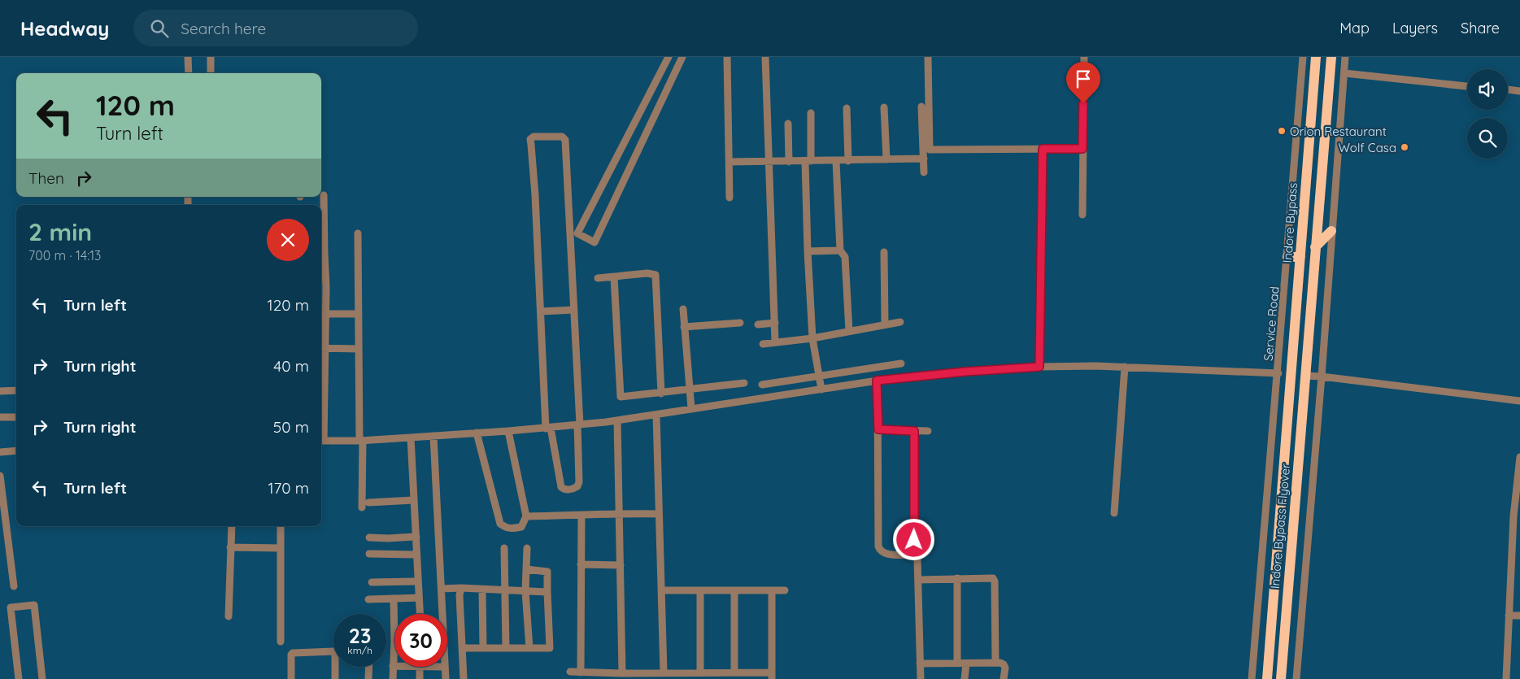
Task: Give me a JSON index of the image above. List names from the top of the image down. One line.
{"streets":{"highway":["Indore Bypass","Indore Bypass Flyover"],"street":["Service Road"]},"crossings":[["Indore Bypass","Indore Bypass Flyover"]],"places":["Orion Restaurant","Wolf Casa"],"page":{"header":"Headway","search":"Search here","nav":["Map","Layers","Share"],"turn":["120 m","Turn left"],"then":"Then","heading":["2 min","700 m · 14:13"],"list":[{"name":"Turn left","value":"120 m"},{"name":"Turn right","value":"40 m"},{"name":"Turn right","value":"50 m"},{"name":"Turn left","value":"170 m"}],"speed":"23 km/h","limit":"30"}}
